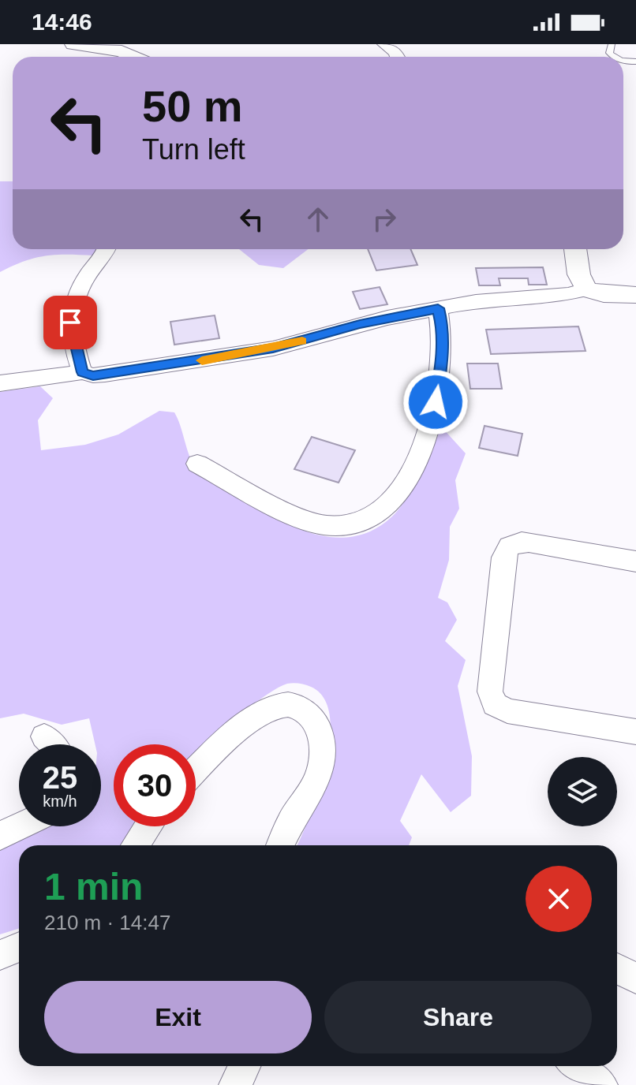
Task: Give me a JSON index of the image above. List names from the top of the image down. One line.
{"page":{"status":"14:46","turn":["50 m","Turn left"],"speed":"25 km/h","limit":"30","heading":["1 min","210 m · 14:47"],"buttons":["Exit","Share"]}}
